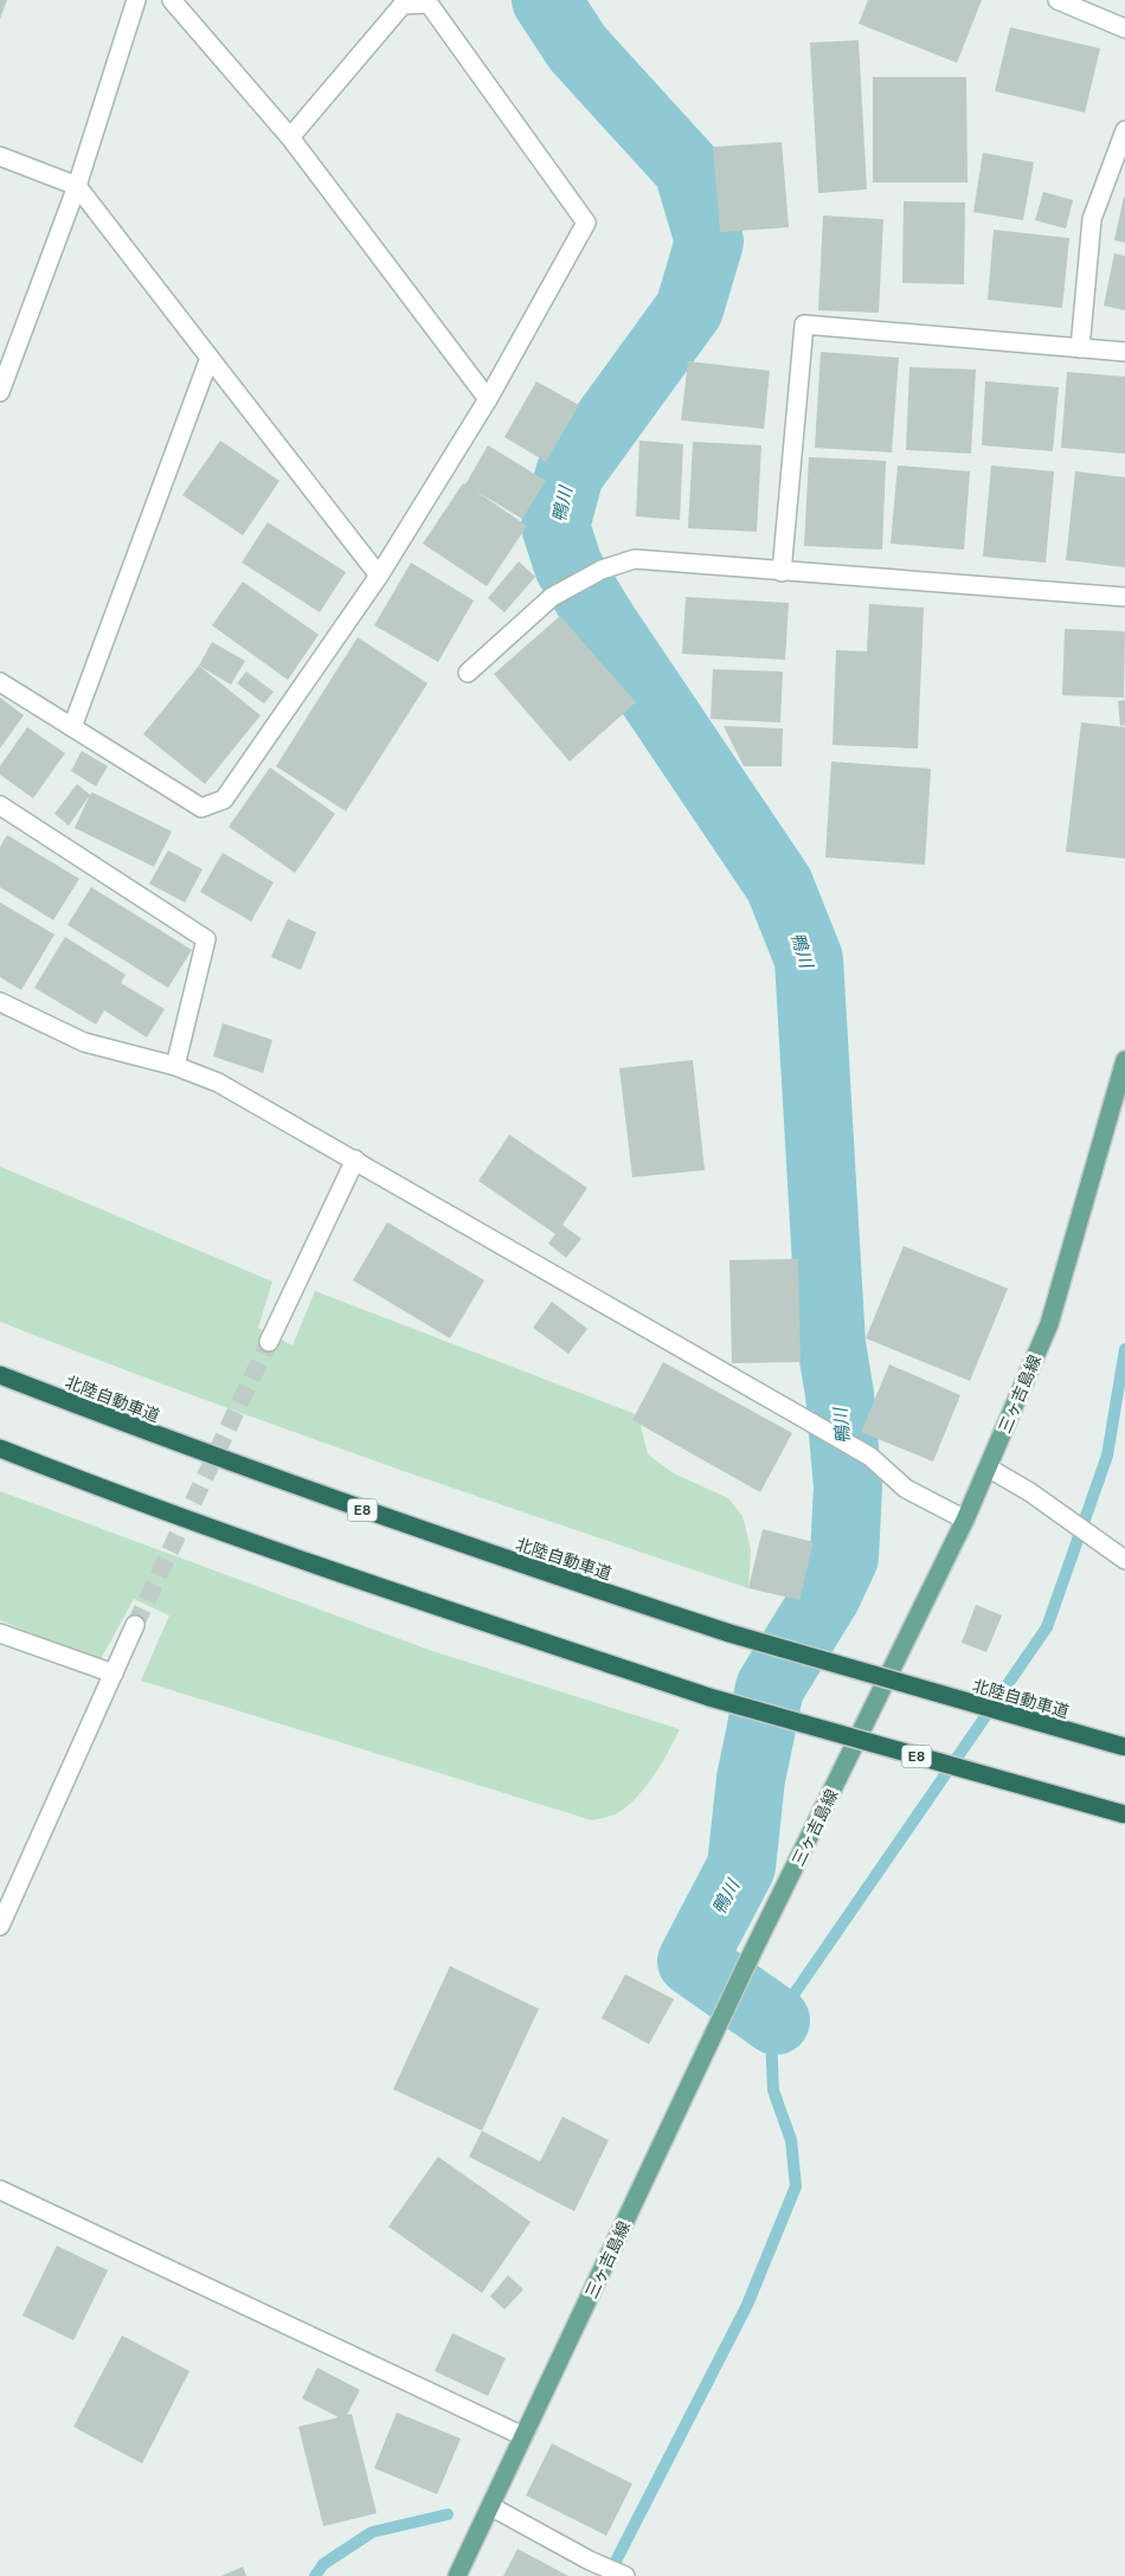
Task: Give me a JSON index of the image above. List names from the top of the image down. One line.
{"streets":{"highway":["北陸自動車道","E8"],"main road":["三ヶ吉島線"]},"water":["鴨川"]}
